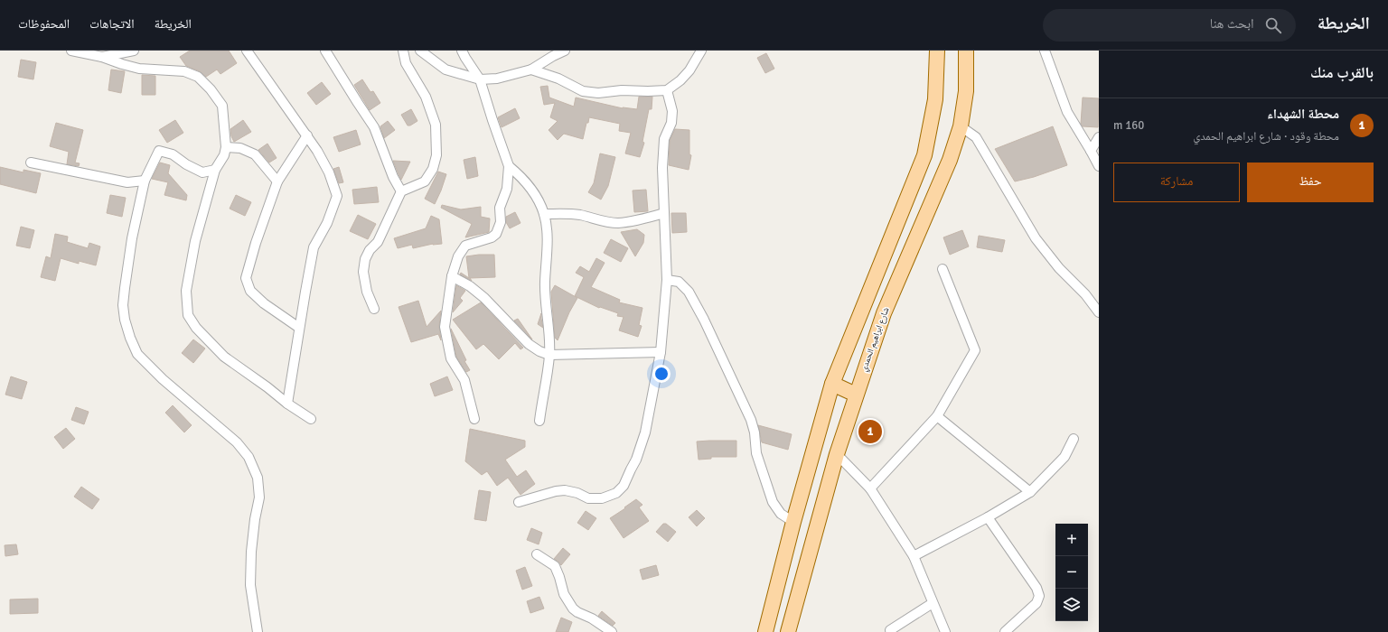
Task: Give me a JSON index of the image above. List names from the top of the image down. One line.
{"streets":{"main road":["شارع ابراهيم الحمدي"]},"page":{"header":"الخريطة","search":"ابحث هنا","nav":["الخريطة","الاتجاهات","المحفوظات"],"heading":"بالقرب منك","list":[{"mark":"1","name":"محطة الشهداء","note":"محطة وقود · شارع ابراهيم الحمدي","value":"160 m"}],"buttons":["حفظ","مشاركة"],"pins":"1","map_buttons":["+","−"]}}
